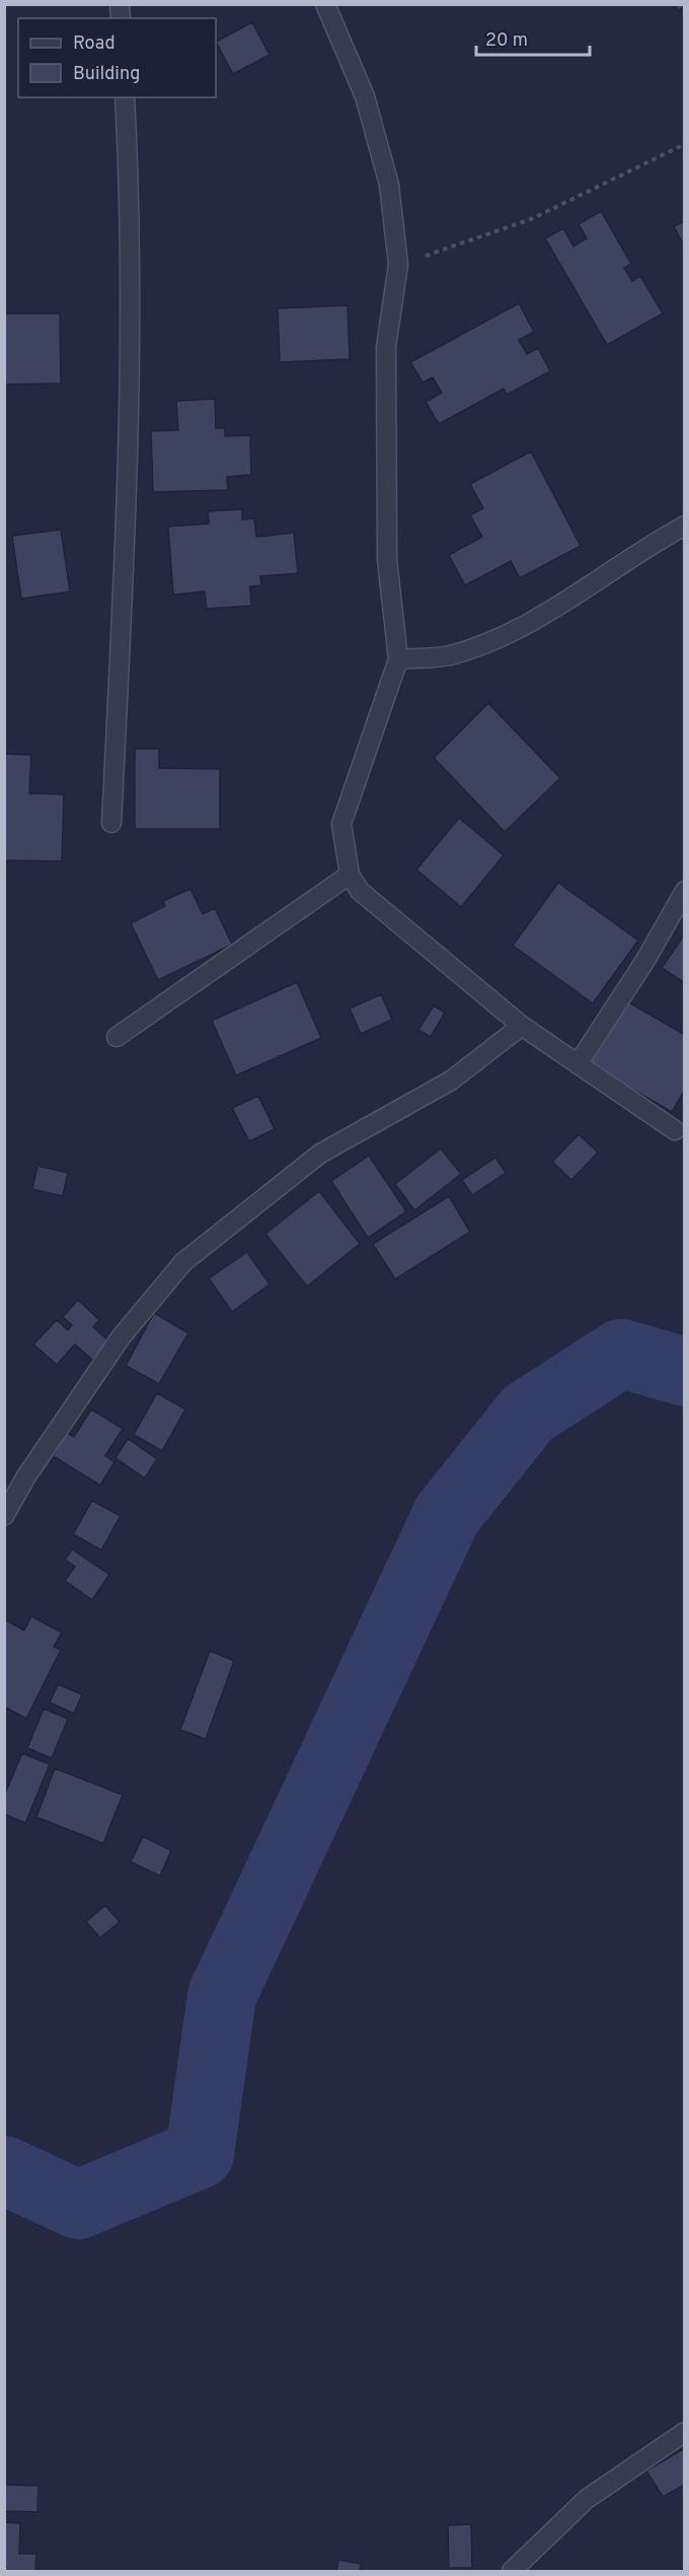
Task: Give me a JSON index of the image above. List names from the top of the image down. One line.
{"legend":["Road","Building"],"scale_bar":"20 m"}
